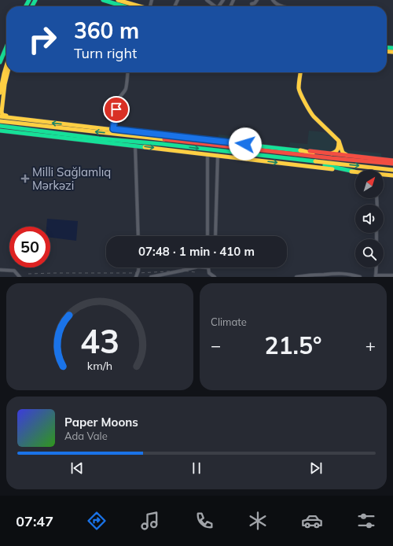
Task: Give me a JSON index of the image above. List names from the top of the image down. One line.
{"places":{"health":["Milli Sağlamlıq Mərkəzi"]},"north":"top right","page":{"turn":["360 m","Turn right"],"limit":"50","trip":"07:48 · 1 min · 410 m","tile":"Climate","heat":["−","21.5°","+"],"song":["Paper Moons","Ada Vale"],"tabs":"07:47","gauge":["43","km/h"]}}
